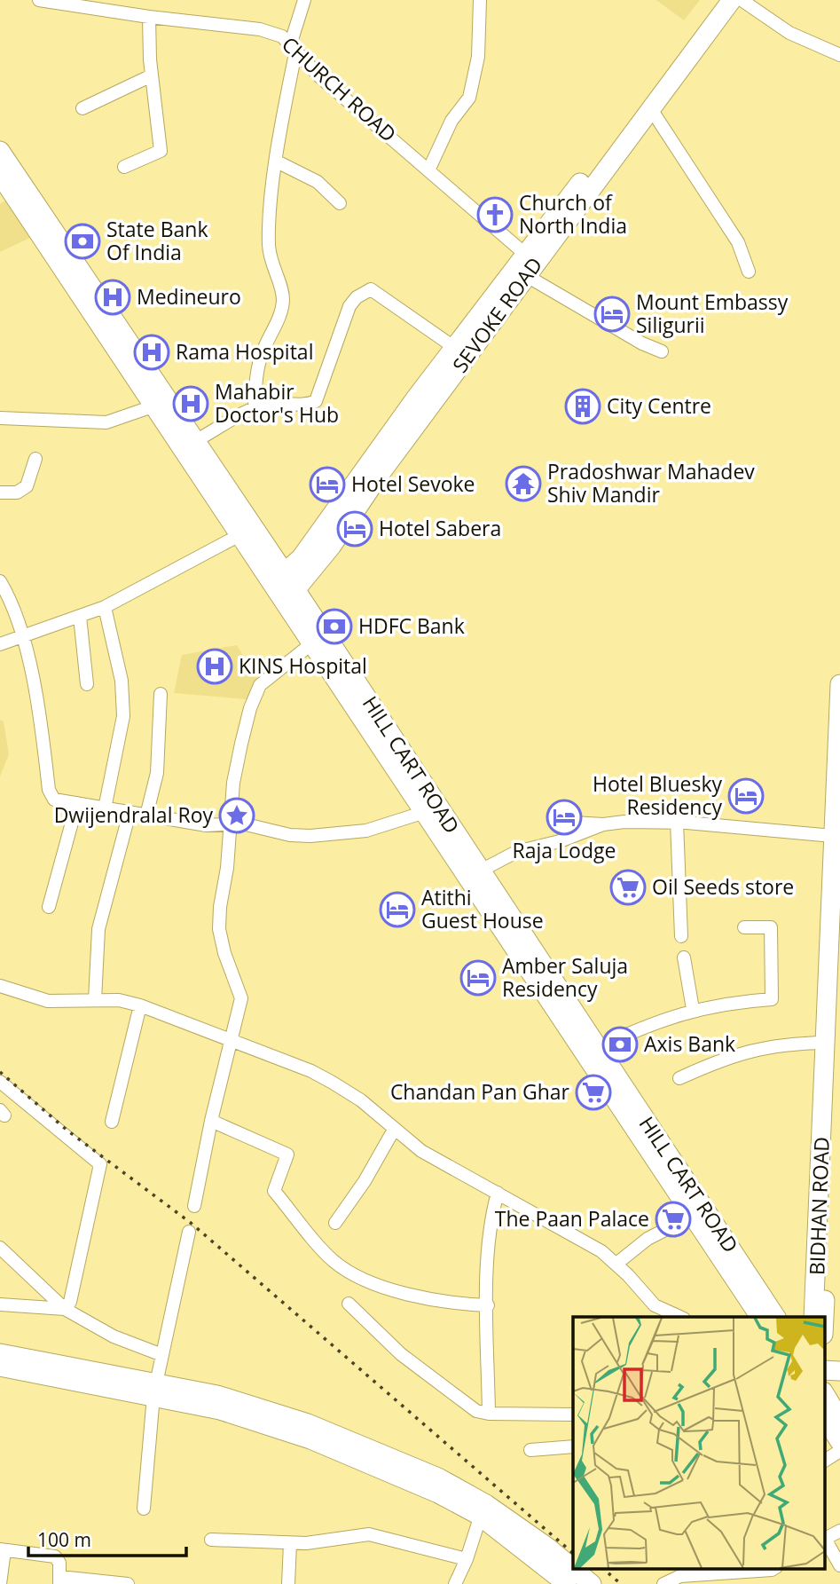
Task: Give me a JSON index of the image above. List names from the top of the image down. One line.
{"streets":{"main road":["SEVOKE ROAD","HILL CART ROAD","BIDHAN ROAD"],"street":["CHURCH ROAD"]},"crossings":[["CHURCH ROAD","SEVOKE ROAD"],["SEVOKE ROAD","HILL CART ROAD"]],"places":{"church":["Church of North India"],"bank":["State Bank Of India","HDFC Bank","Axis Bank"],"hospital":["Medineuro","Rama Hospital","Mahabir Doctor's Hub","KINS Hospital"],"hotel":["Mount Embassy Siligurii","Hotel Sevoke","Hotel Sabera","Hotel Bluesky Residency","Raja Lodge","Atithi Guest House","Amber Saluja Residency"],"building":["City Centre"],"temple":["Pradoshwar Mahadev Shiv Mandir"],"place":["Dwijendralal Roy"],"supermarket":["Oil Seeds store","Chandan Pan Ghar","The Paan Palace"]},"scale_bar":"100 m"}
